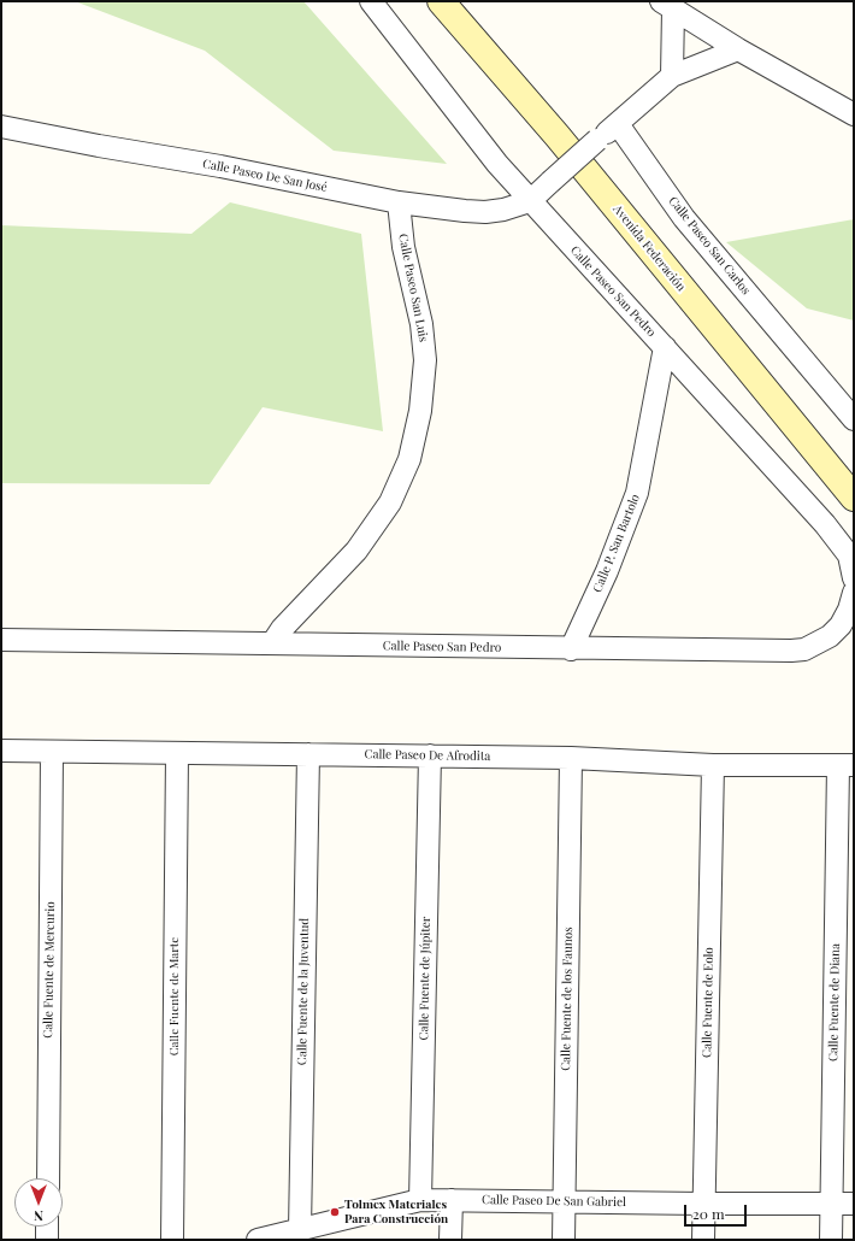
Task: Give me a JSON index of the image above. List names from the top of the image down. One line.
{"streets":{"main road":["Avenida Federación"],"street":["Calle Paseo De San José","Calle Paseo San Carlos","Calle Paseo San Luis","Calle Paseo San Pedro","Calle P. San Bartolo","Calle Paseo De Afrodita","Calle Fuente de Mercurio","Calle Fuente de Júpiter","Calle Fuente de la Juventud","Calle Fuente de Marte","Calle Fuente de los Faunos","Calle Fuente de Eolo","Calle Fuente de Diana","Calle Paseo De San Gabriel"]},"crossings":[["Calle Paseo De San José","Calle Paseo San Luis"],["Calle Paseo De San José","Calle Paseo San Pedro"],["Calle Paseo San Luis","Calle Paseo San Pedro"],["Calle Paseo San Pedro","Calle P. San Bartolo"],["Calle Paseo De Afrodita","Calle Fuente de Mercurio"],["Calle Paseo De Afrodita","Calle Fuente de Júpiter"],["Calle Paseo De Afrodita","Calle Fuente de la Juventud"],["Calle Paseo De Afrodita","Calle Fuente de Marte"],["Calle Paseo De Afrodita","Calle Fuente de los Faunos"],["Calle Paseo De Afrodita","Calle Fuente de Eolo"],["Calle Paseo De Afrodita","Calle Fuente de Diana"],["Calle Fuente de Júpiter","Calle Paseo De San Gabriel"],["Calle Fuente de la Juventud","Calle Paseo De San Gabriel"],["Calle Fuente de los Faunos","Calle Paseo De San Gabriel"],["Calle Fuente de Eolo","Calle Paseo De San Gabriel"],["Calle Fuente de Diana","Calle Paseo De San Gabriel"]],"places":["Tolmex Materiales Para Construcción"],"scale_bar":"20 m","north":"bottom"}
